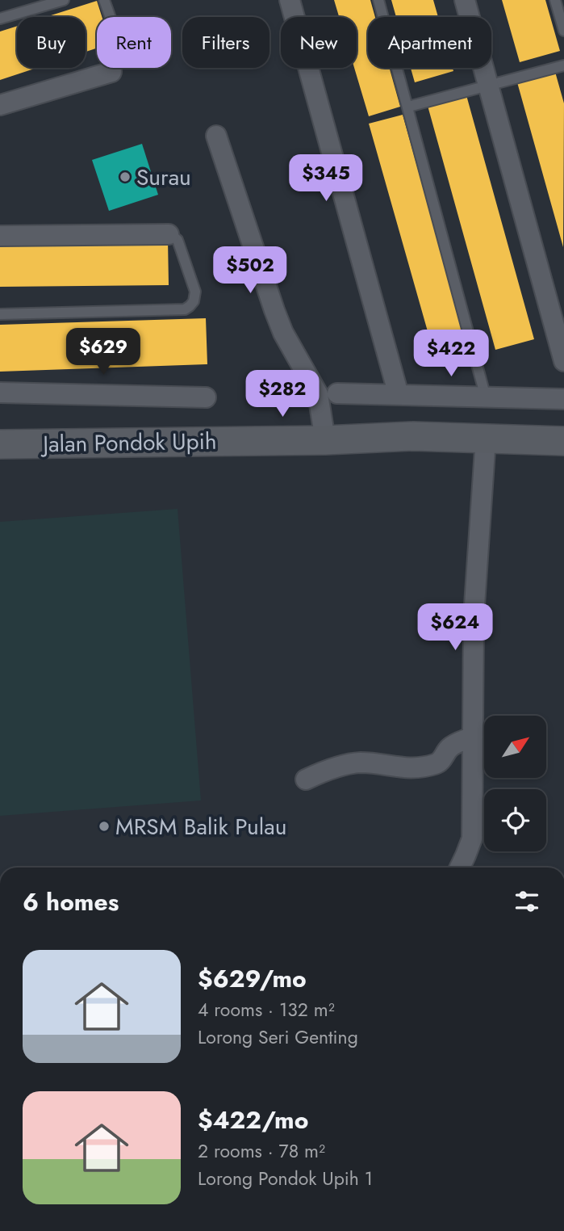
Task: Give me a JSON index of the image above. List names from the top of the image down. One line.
{"streets":{"main road":["Jalan Pondok Upih"]},"places":["Surau","MRSM Balik Pulau"],"north":"top right","page":{"chip":["Buy","Rent","Filters","New","Apartment"],"price":["$345","$502","$629","$422","$282","$624"],"heading":"6 homes","list":[{"name":"$629/mo","note":"4 rooms · 132 m² · Lorong Seri Genting"},{"name":"$422/mo","note":"2 rooms · 78 m² · Lorong Pondok Upih 1"}]}}
